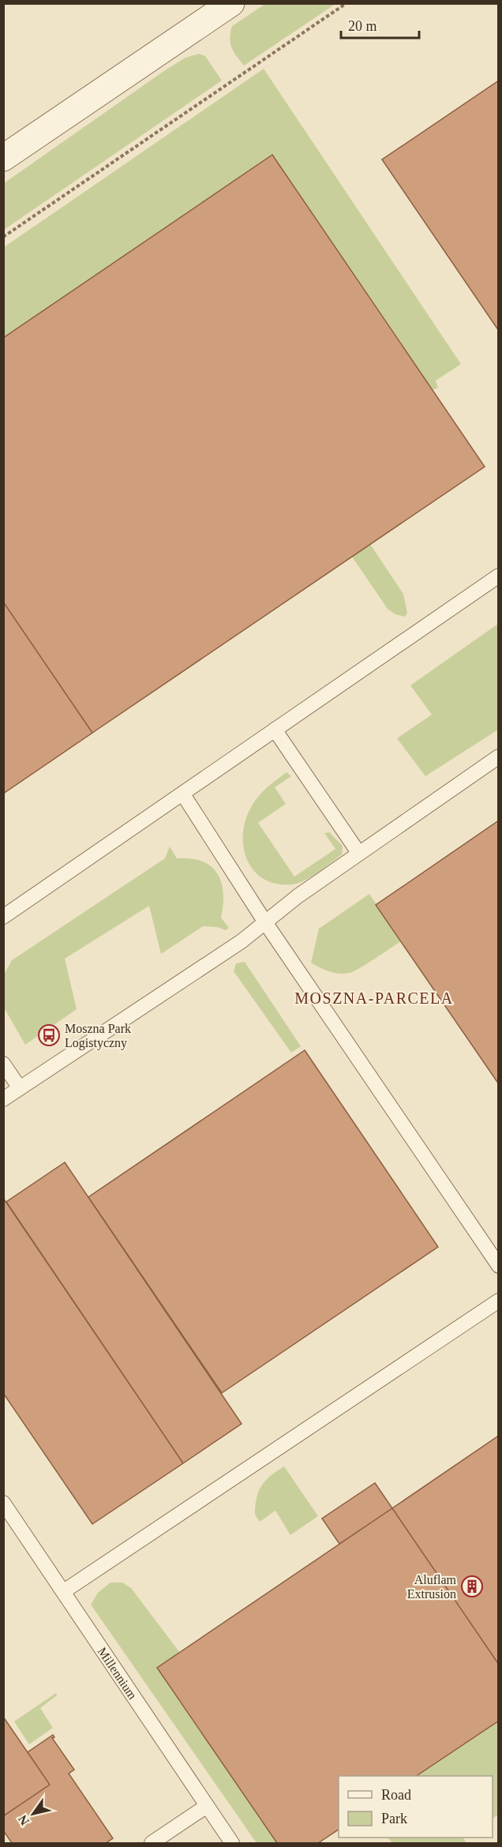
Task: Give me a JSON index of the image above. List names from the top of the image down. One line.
{"streets":{"lane":["Millennium"]},"districts":["MOSZNA-PARCELA"],"places":{"bus stop":["Moszna Park Logistyczny"],"building":["Aluflam Extrusion"]},"legend":["Road","Park"],"scale_bar":"20 m","north":"bottom left"}
